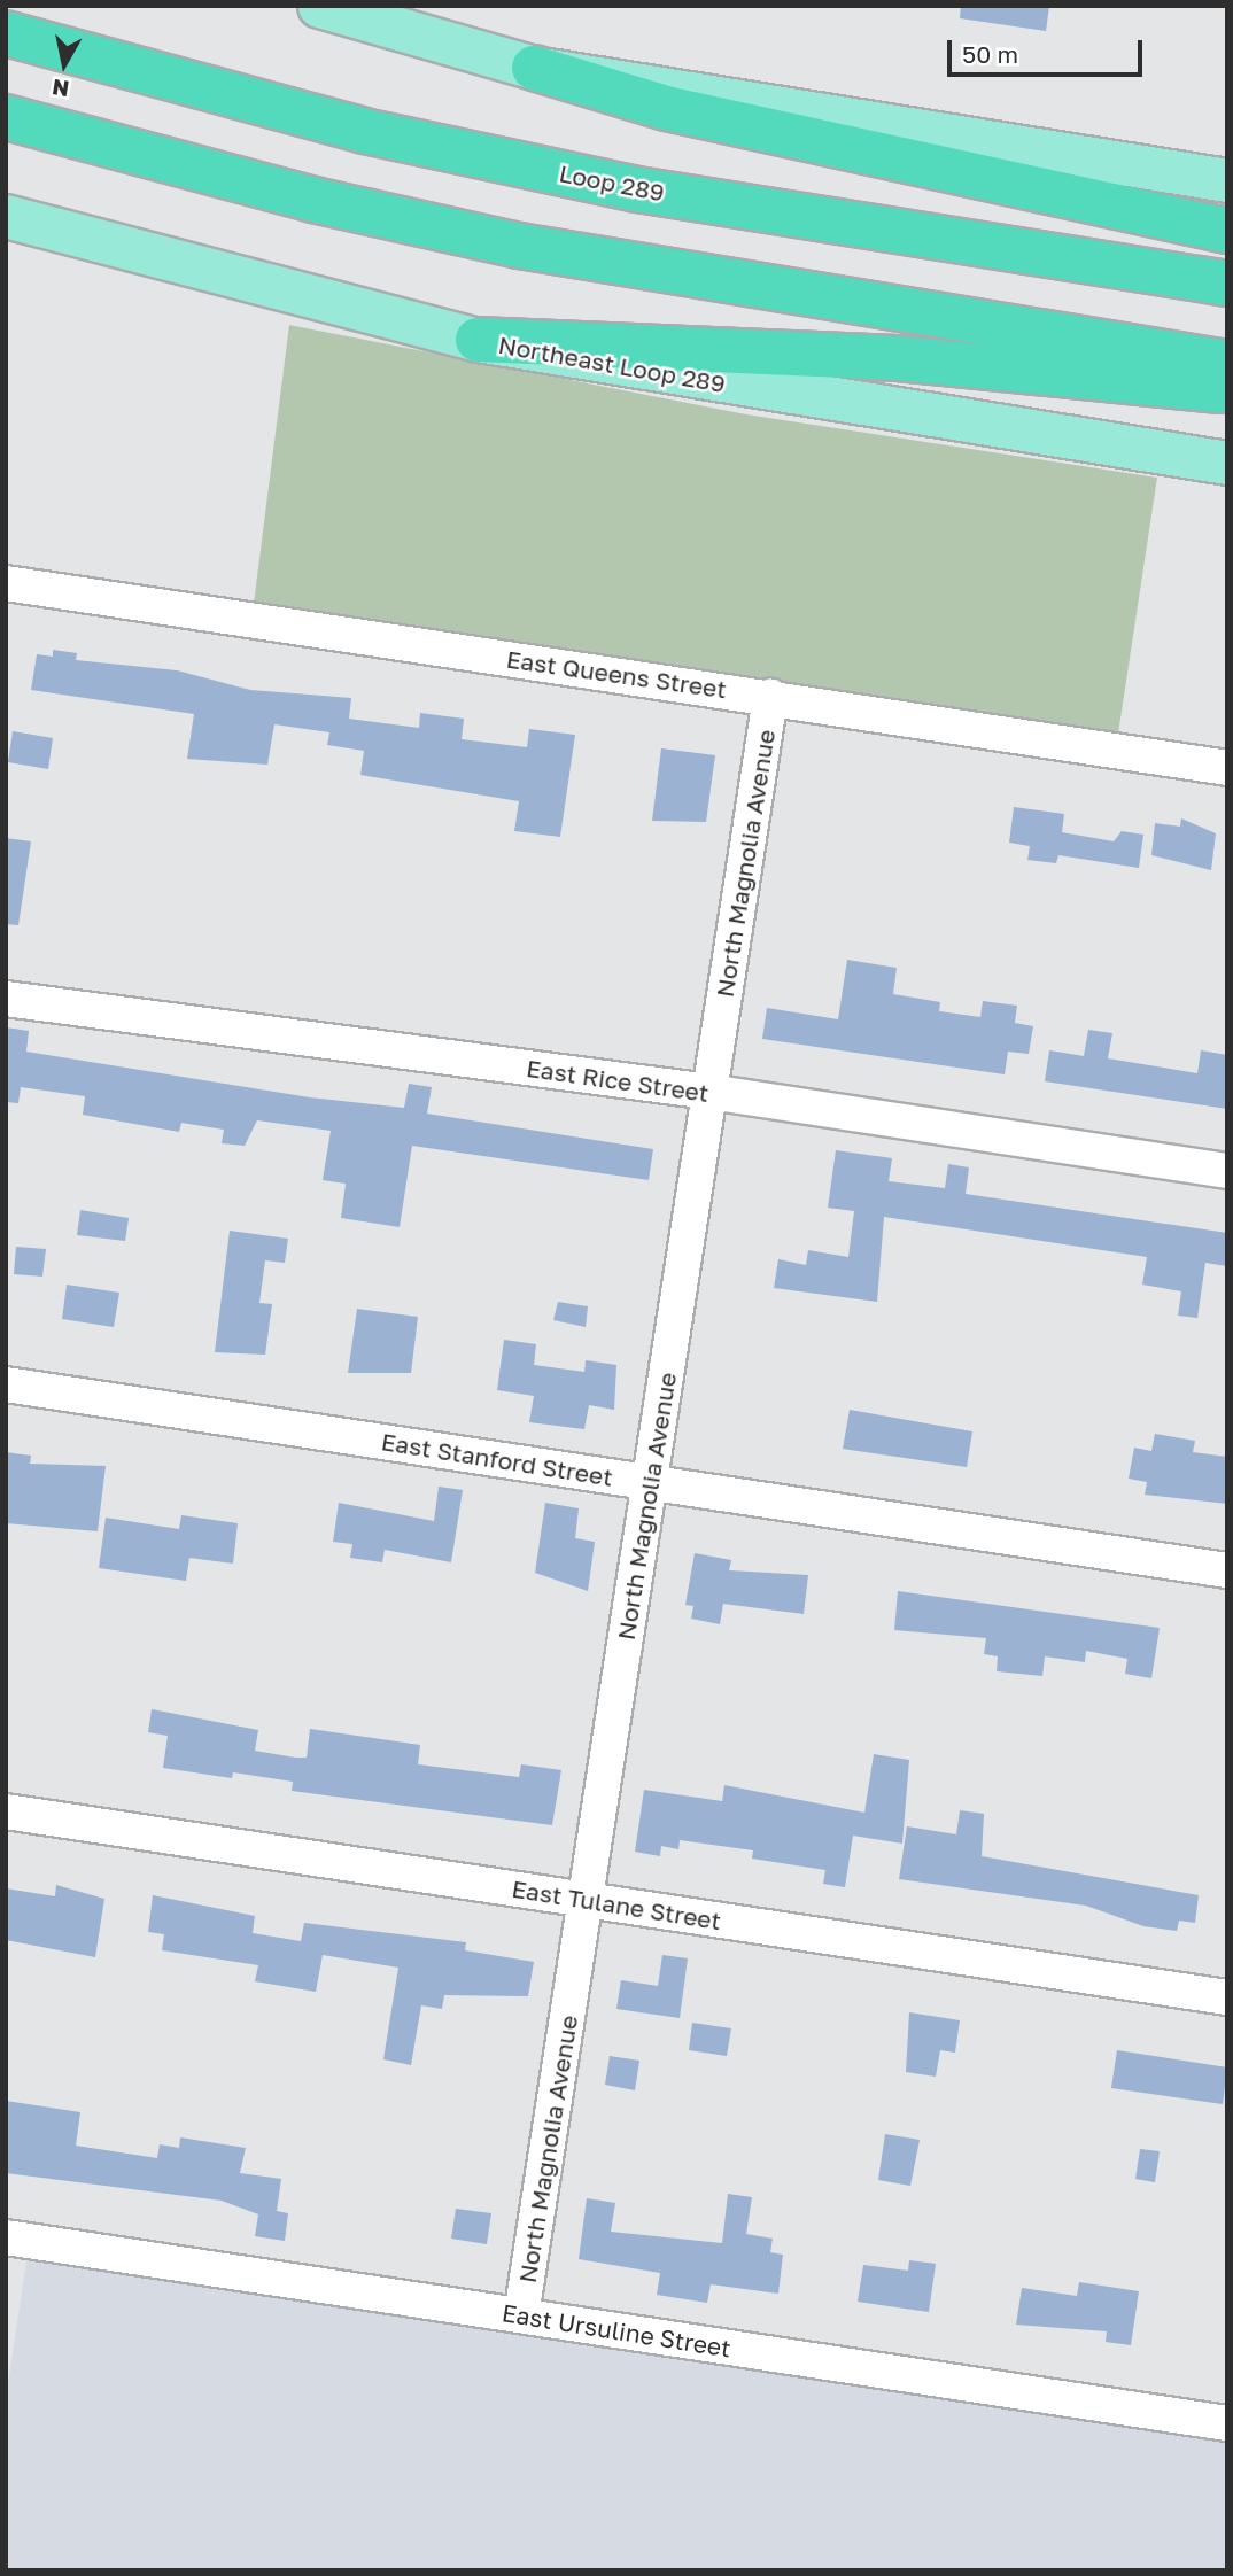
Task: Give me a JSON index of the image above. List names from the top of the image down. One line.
{"streets":{"highway":["Loop 289"],"main road":["Northeast Loop 289"],"street":["East Queens Street","North Magnolia Avenue","East Rice Street","East Stanford Street","East Tulane Street","East Ursuline Street"]},"crossings":[["East Queens Street","North Magnolia Avenue"],["North Magnolia Avenue","East Rice Street"],["North Magnolia Avenue","East Stanford Street"],["North Magnolia Avenue","East Tulane Street"],["North Magnolia Avenue","East Ursuline Street"]],"scale_bar":"50 m","north":"bottom"}
